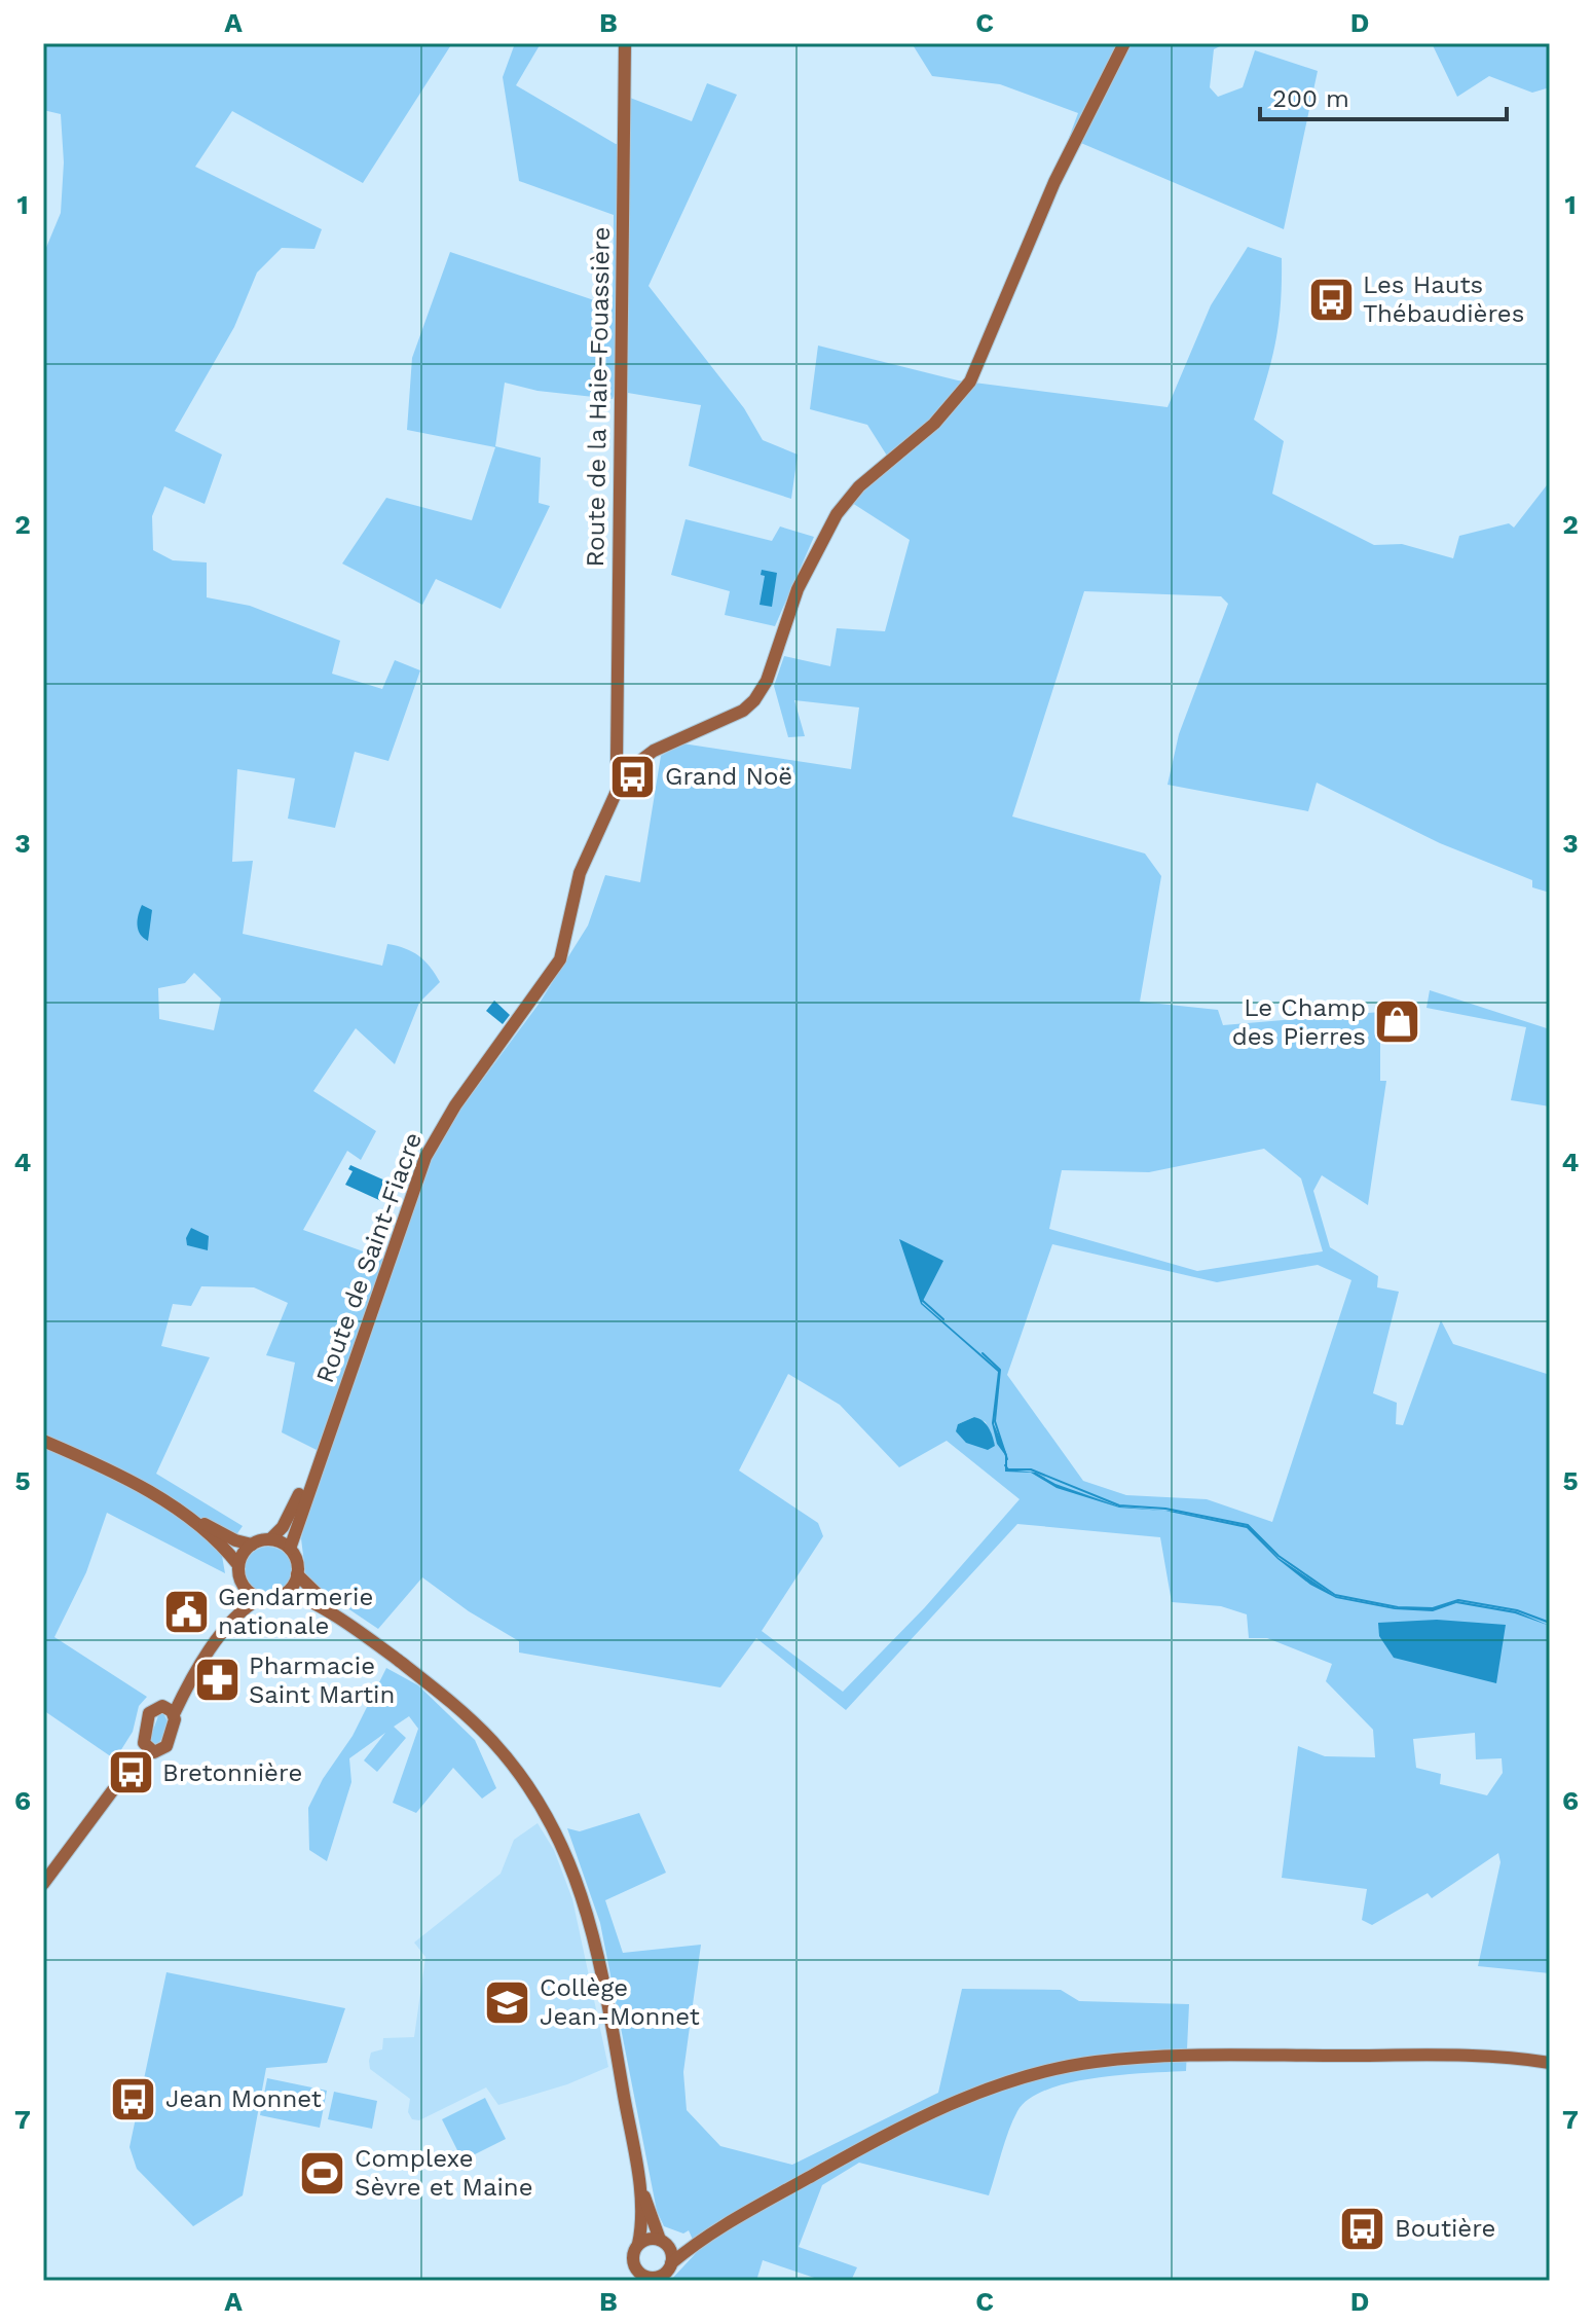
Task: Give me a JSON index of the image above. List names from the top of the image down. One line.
{"streets":{"main road":["Route de la Haie-Fouassière","Route de Saint-Fiacre"]},"crossings":[["Route de la Haie-Fouassière","Route de Saint-Fiacre"]],"places":{"bus stop":["Les Hauts Thébaudières","Grand Noë","Bretonnière","Jean Monnet","Boutière"],"shop":["Le Champ des Pierres"],"public building":["Gendarmerie nationale"],"pharmacy":["Pharmacie Saint Martin"],"school or university":["Collège Jean-Monnet"],"sports":["Complexe Sèvre et Maine"]},"scale_bar":"200 m","grid":{"columns":["A","B","C","D"],"rows":["1","2","3","4","5","6","7"]}}
